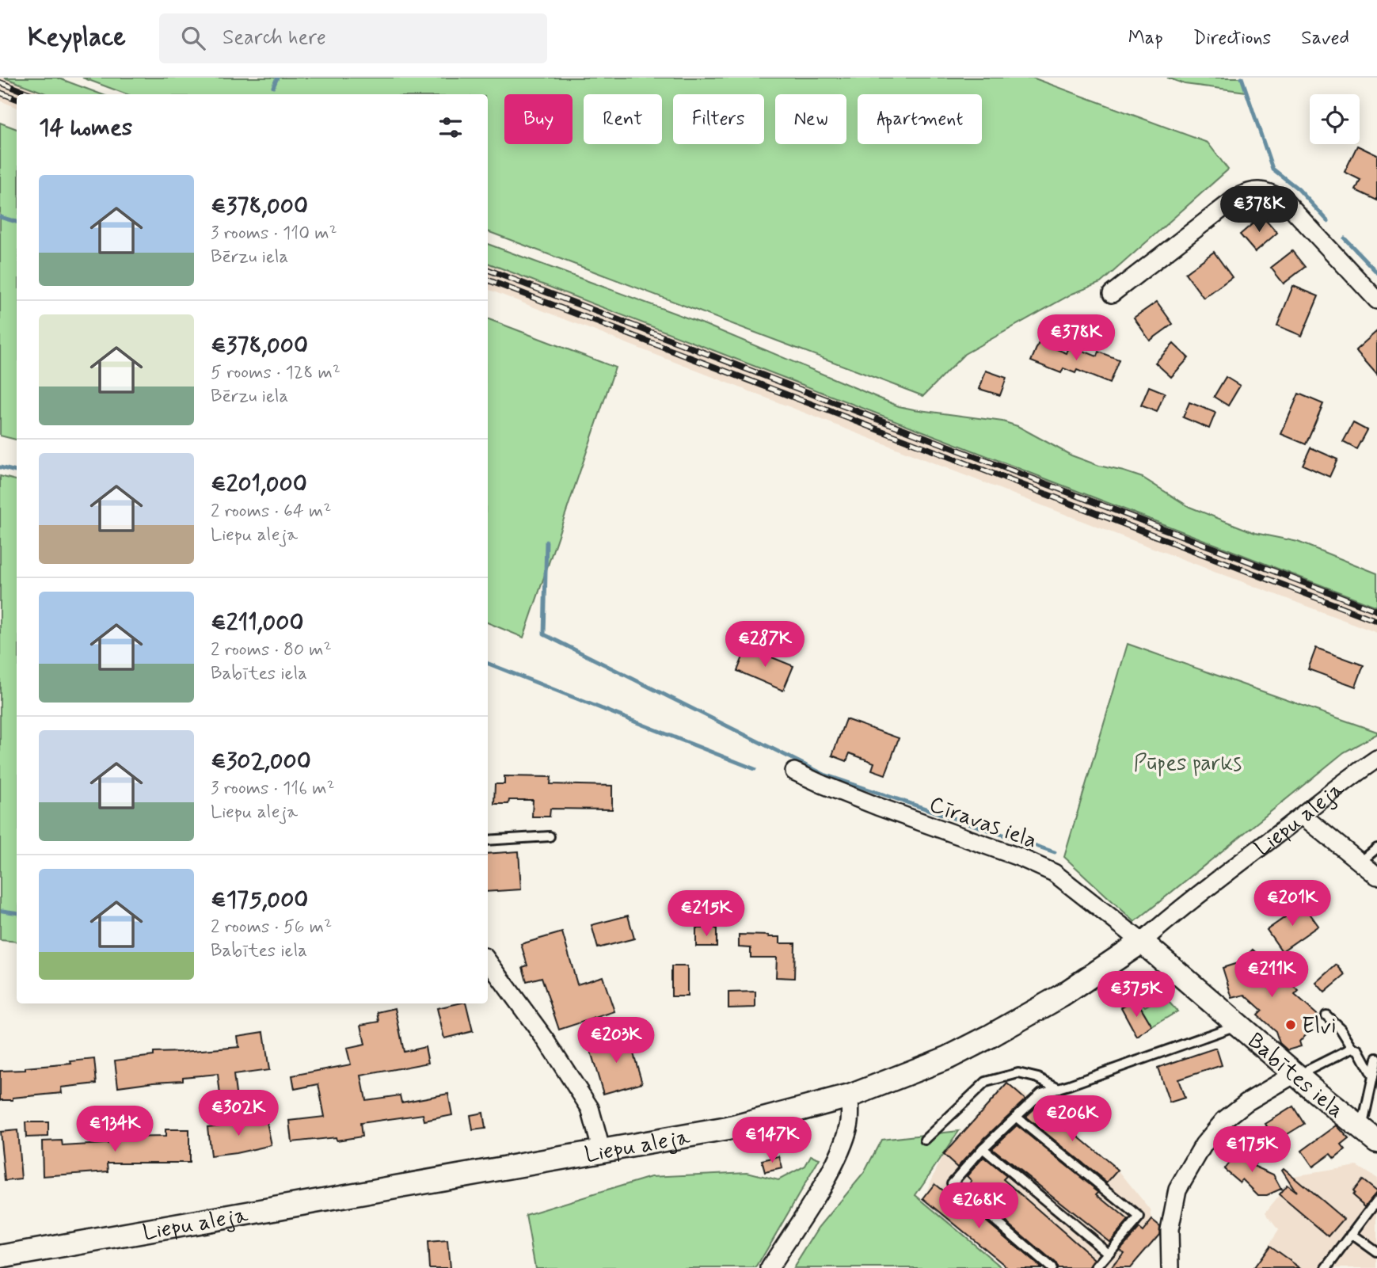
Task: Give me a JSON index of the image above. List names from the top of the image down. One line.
{"streets":{"street":["Liepu aleja","Cīravas iela","Babītes iela"]},"crossings":[["Liepu aleja","Cīravas iela"],["Liepu aleja","Babītes iela"],["Cīravas iela","Babītes iela"]],"parks":["Pūpes parks"],"places":["Elvi"],"page":{"header":"Keyplace","search":"Search here","nav":["Map","Directions","Saved"],"chip":["Buy","Rent","Filters","New","Apartment"],"heading":"14 homes","list":[{"name":"€378,000","note":"3 rooms · 110 m² · Bērzu iela"},{"name":"€378,000","note":"5 rooms · 128 m² · Bērzu iela"},{"name":"€201,000","note":"2 rooms · 64 m² · Liepu aleja"},{"name":"€211,000","note":"2 rooms · 80 m² · Babītes iela"},{"name":"€302,000","note":"3 rooms · 116 m² · Liepu aleja"},{"name":"€175,000","note":"2 rooms · 56 m² · Babītes iela"}],"price":["€378K","€378K","€287K","€201K","€215K","€211K","€375K","€203K","€302K","€206K","€134K","€147K","€175K","€268K"]}}
